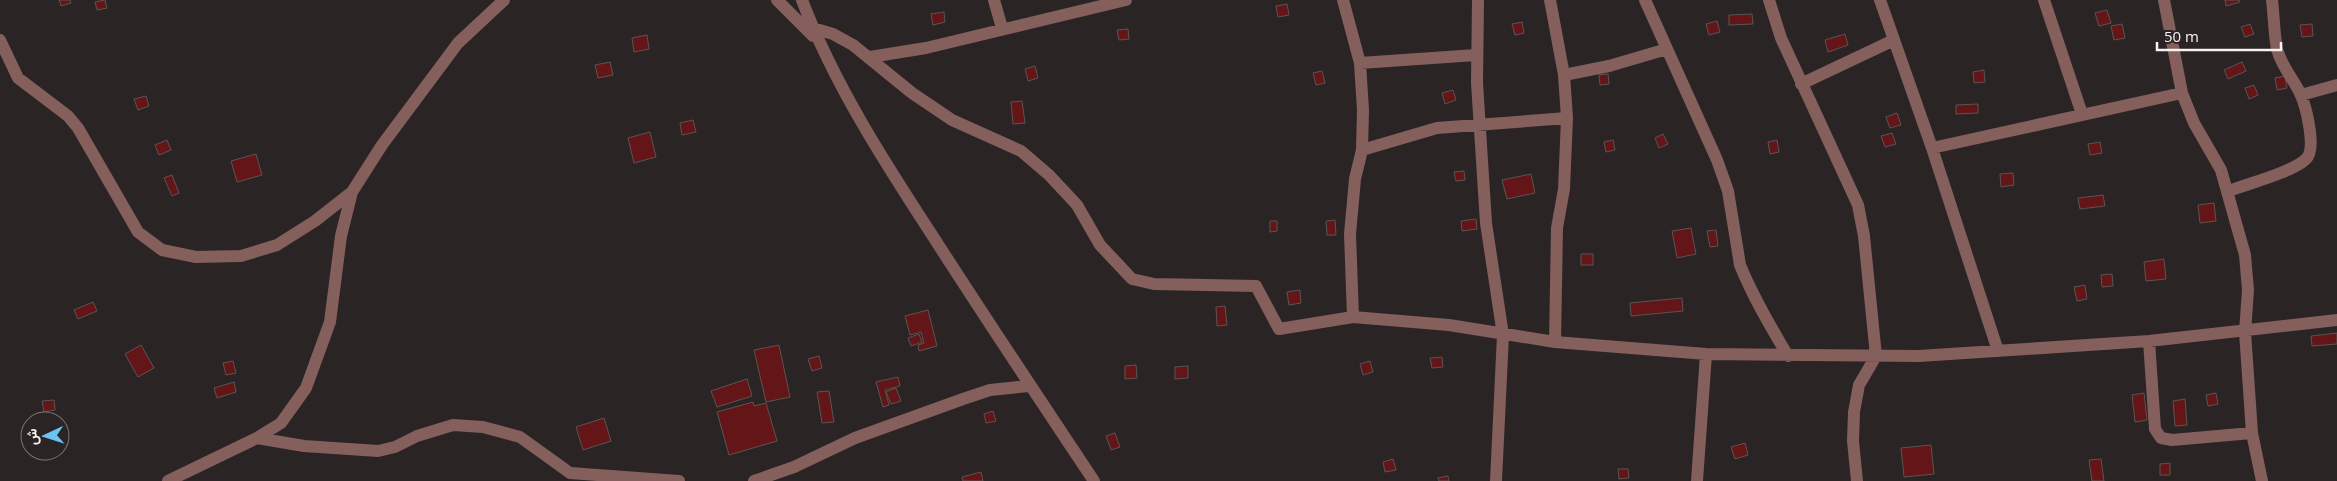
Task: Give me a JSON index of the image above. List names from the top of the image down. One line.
{"scale_bar":"50 m","north":"left"}
